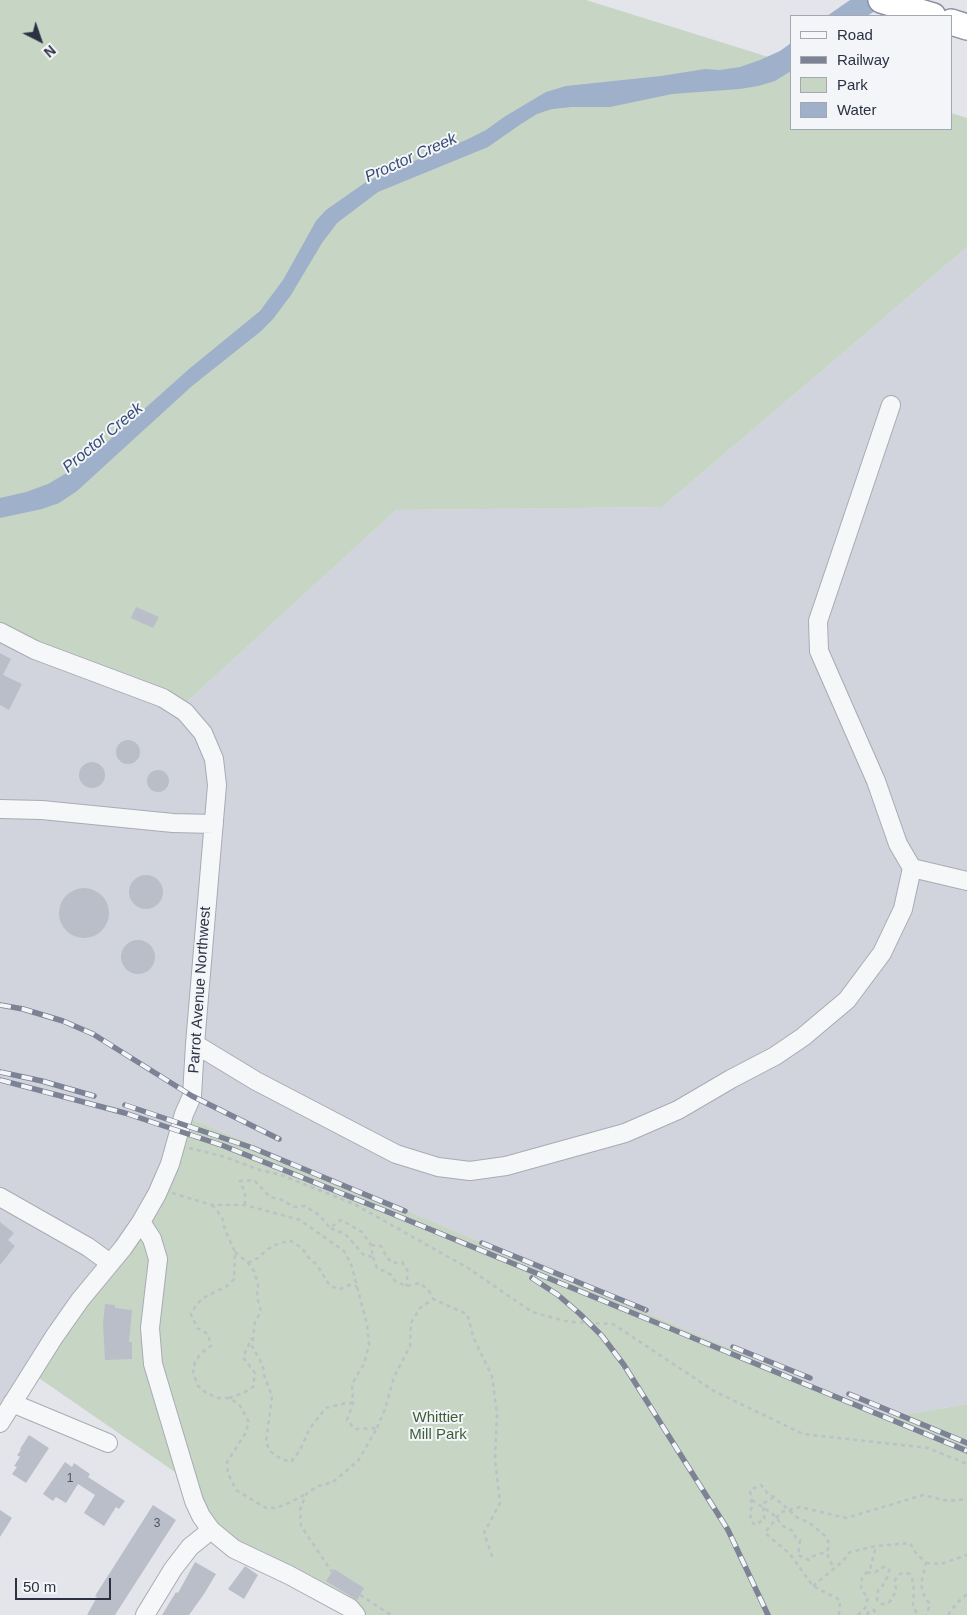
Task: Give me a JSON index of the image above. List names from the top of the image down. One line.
{"streets":{"street":["Parrot Avenue Northwest"]},"water":["Proctor Creek"],"parks":["Whittier Mill Park"],"house_numbers":["1","3"],"legend":["Road","Railway","Park","Water"],"scale_bar":"50 m","north":"bottom right"}
